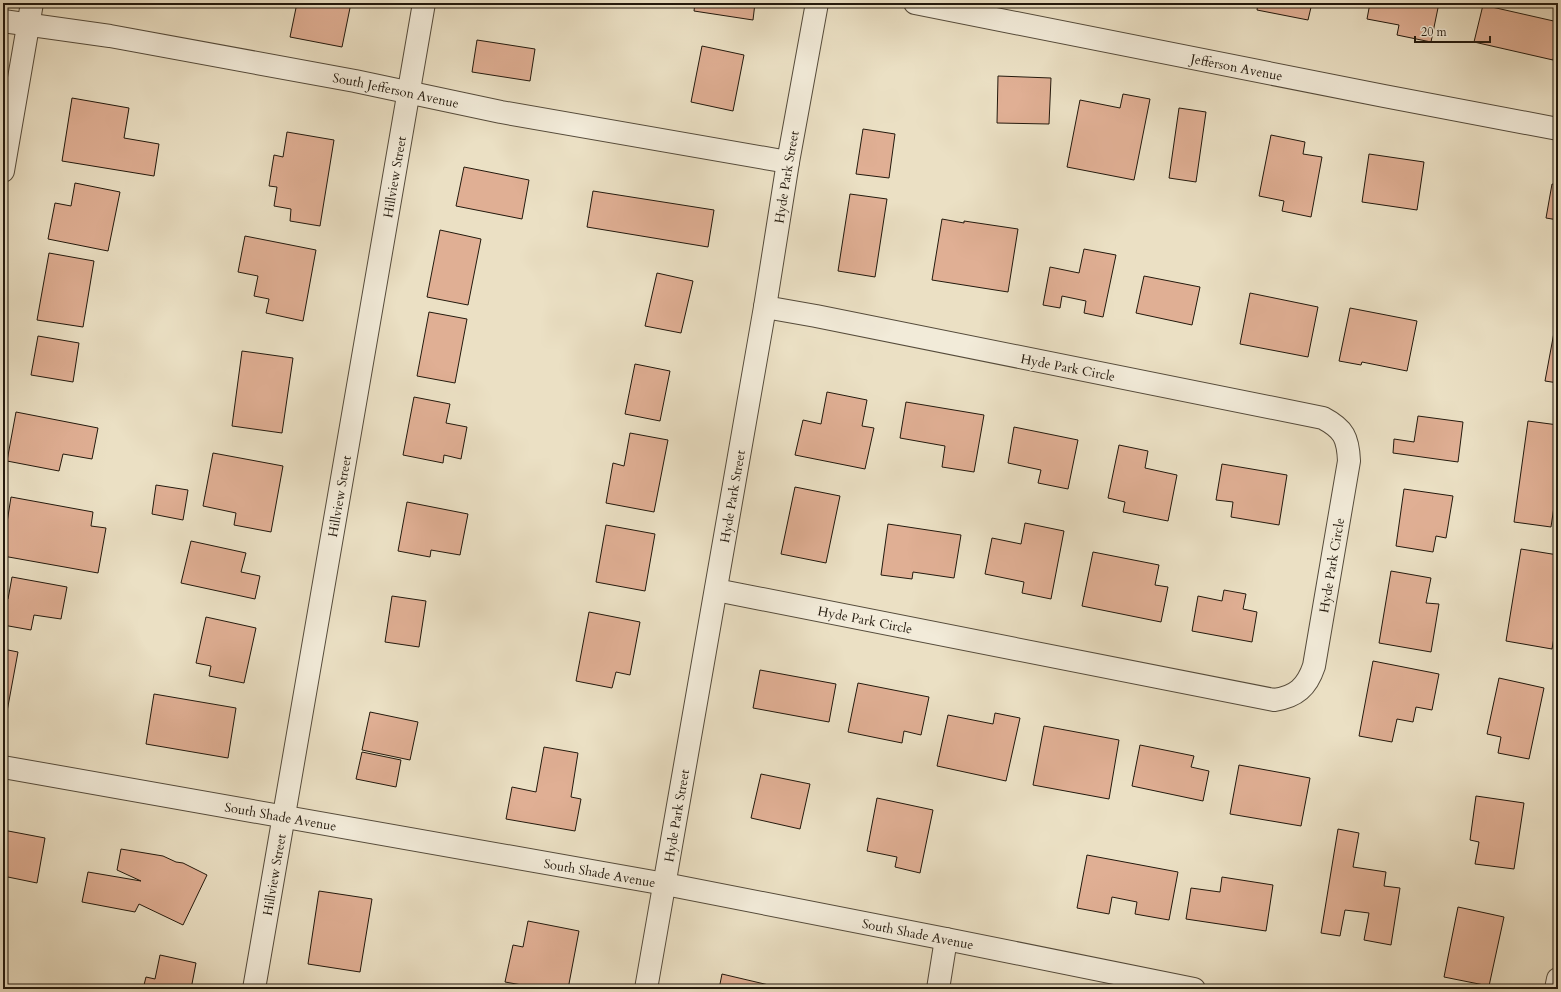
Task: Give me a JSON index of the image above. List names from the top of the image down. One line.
{"streets":{"street":["Jefferson Avenue","South Jefferson Avenue","Hillview Street","Hyde Park Street","Hyde Park Circle","South Shade Avenue"]},"crossings":[["South Jefferson Avenue","Hillview Street"],["South Jefferson Avenue","Hyde Park Street"],["Hillview Street","South Shade Avenue"],["Hyde Park Street","Hyde Park Circle"],["Hyde Park Street","South Shade Avenue"]],"scale_bar":"20 m"}
